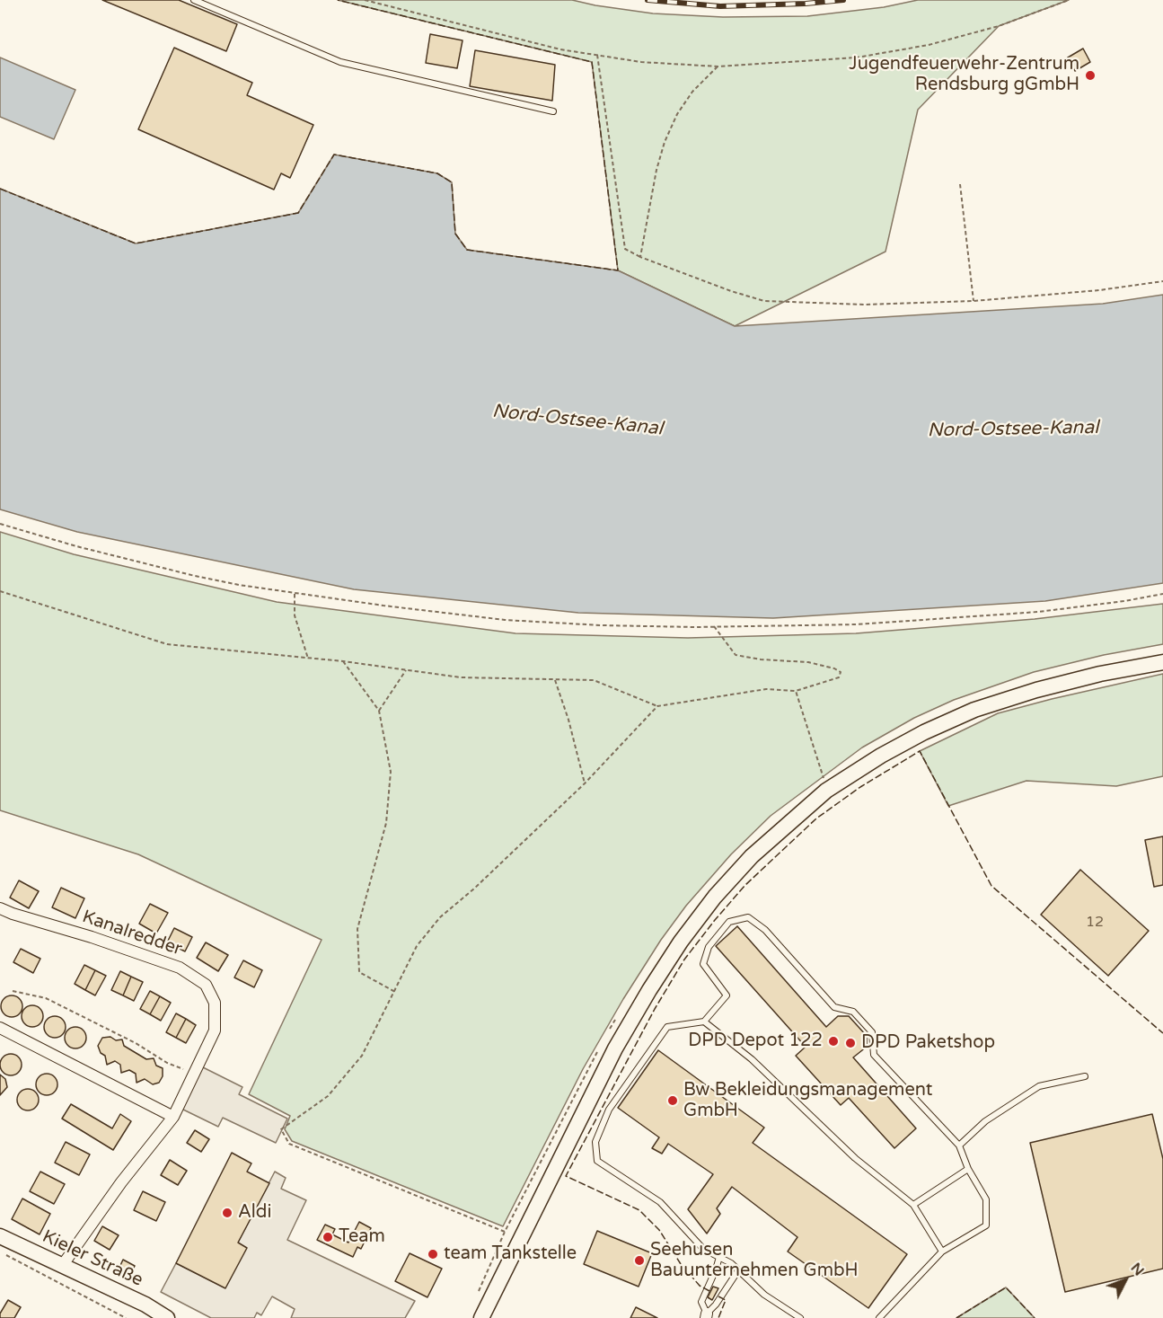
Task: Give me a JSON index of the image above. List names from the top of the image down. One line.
{"streets":{"main road":["Kieler Straße"],"street":["Kanalredder"]},"crossings":[["Kanalredder","Kieler Straße"]],"water":["Nord-Ostsee-Kanal"],"places":["Jugendfeuerwehr-Zentrum Rendsburg gGmbH","DPD Depot 122","DPD Paketshop","Bw Bekleidungsmanagement GmbH","Aldi","Team","team Tankstelle","Seehusen Bauunternehmen GmbH"],"house_numbers":["12"],"north":"top right"}
